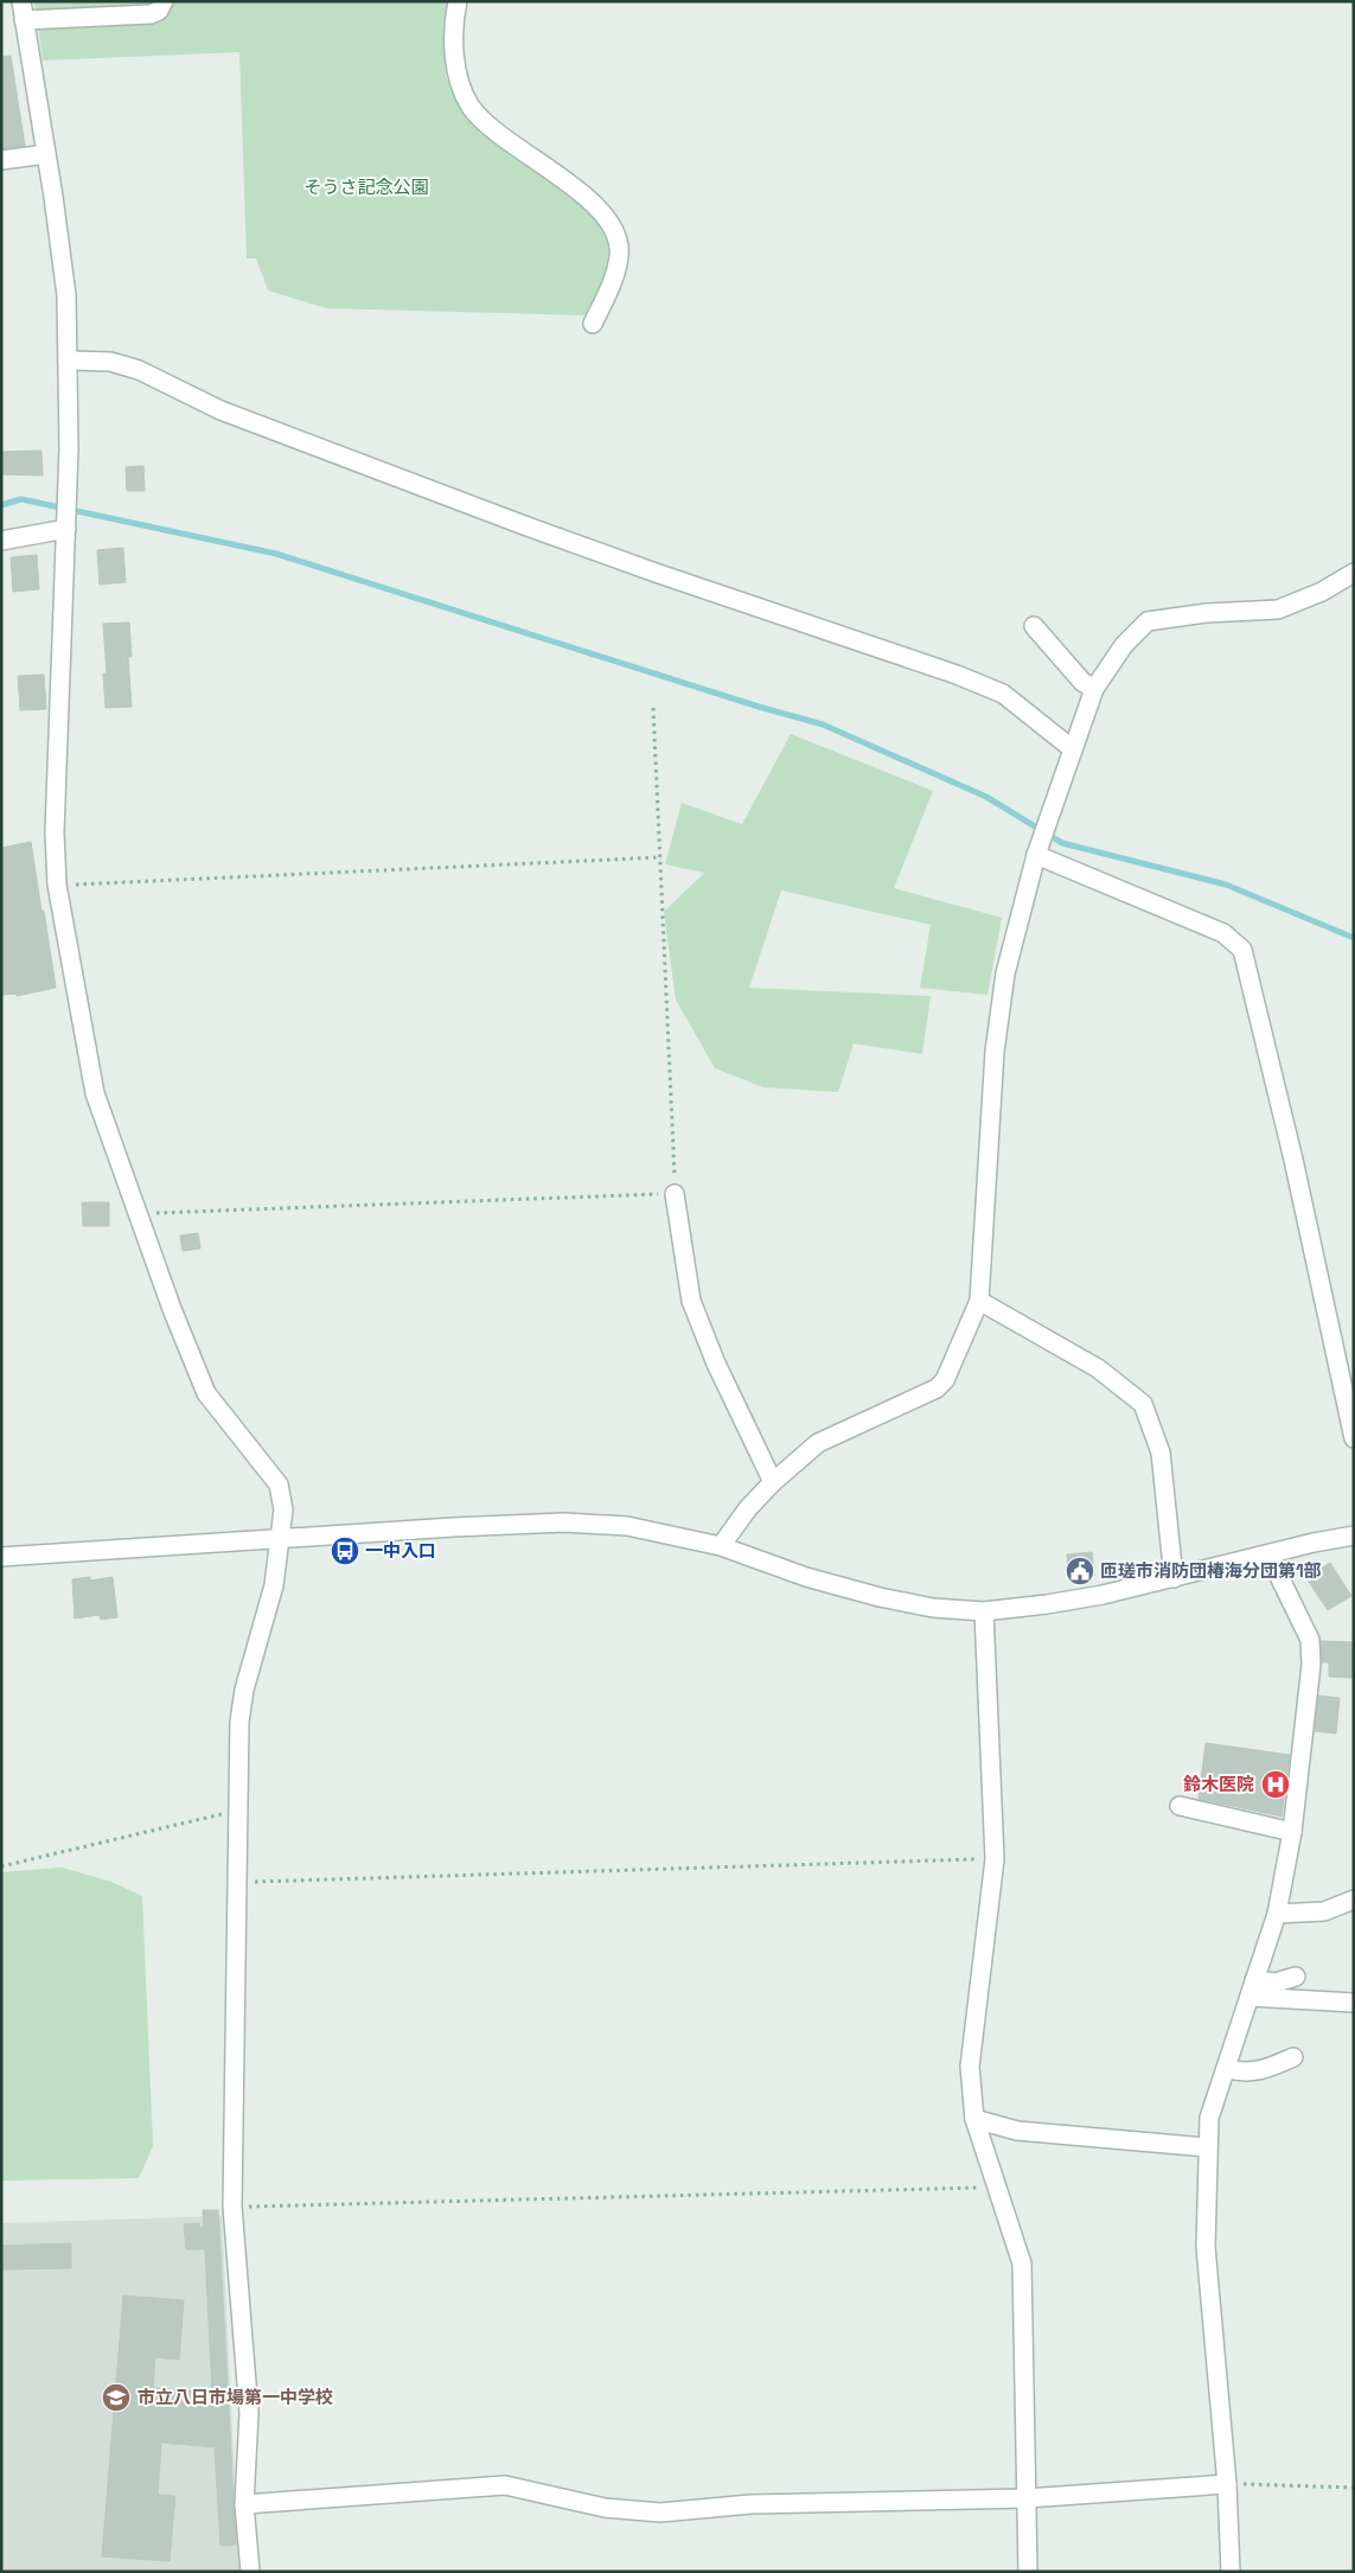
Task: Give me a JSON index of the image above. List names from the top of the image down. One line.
{"parks":["そうさ記念公園"],"places":{"bus stop":["一中入口"],"public building":["匝瑳市消防団椿海分団第1部"],"hospital":["鈴木医院"],"school or university":["市立八日市場第一中学校"]}}
